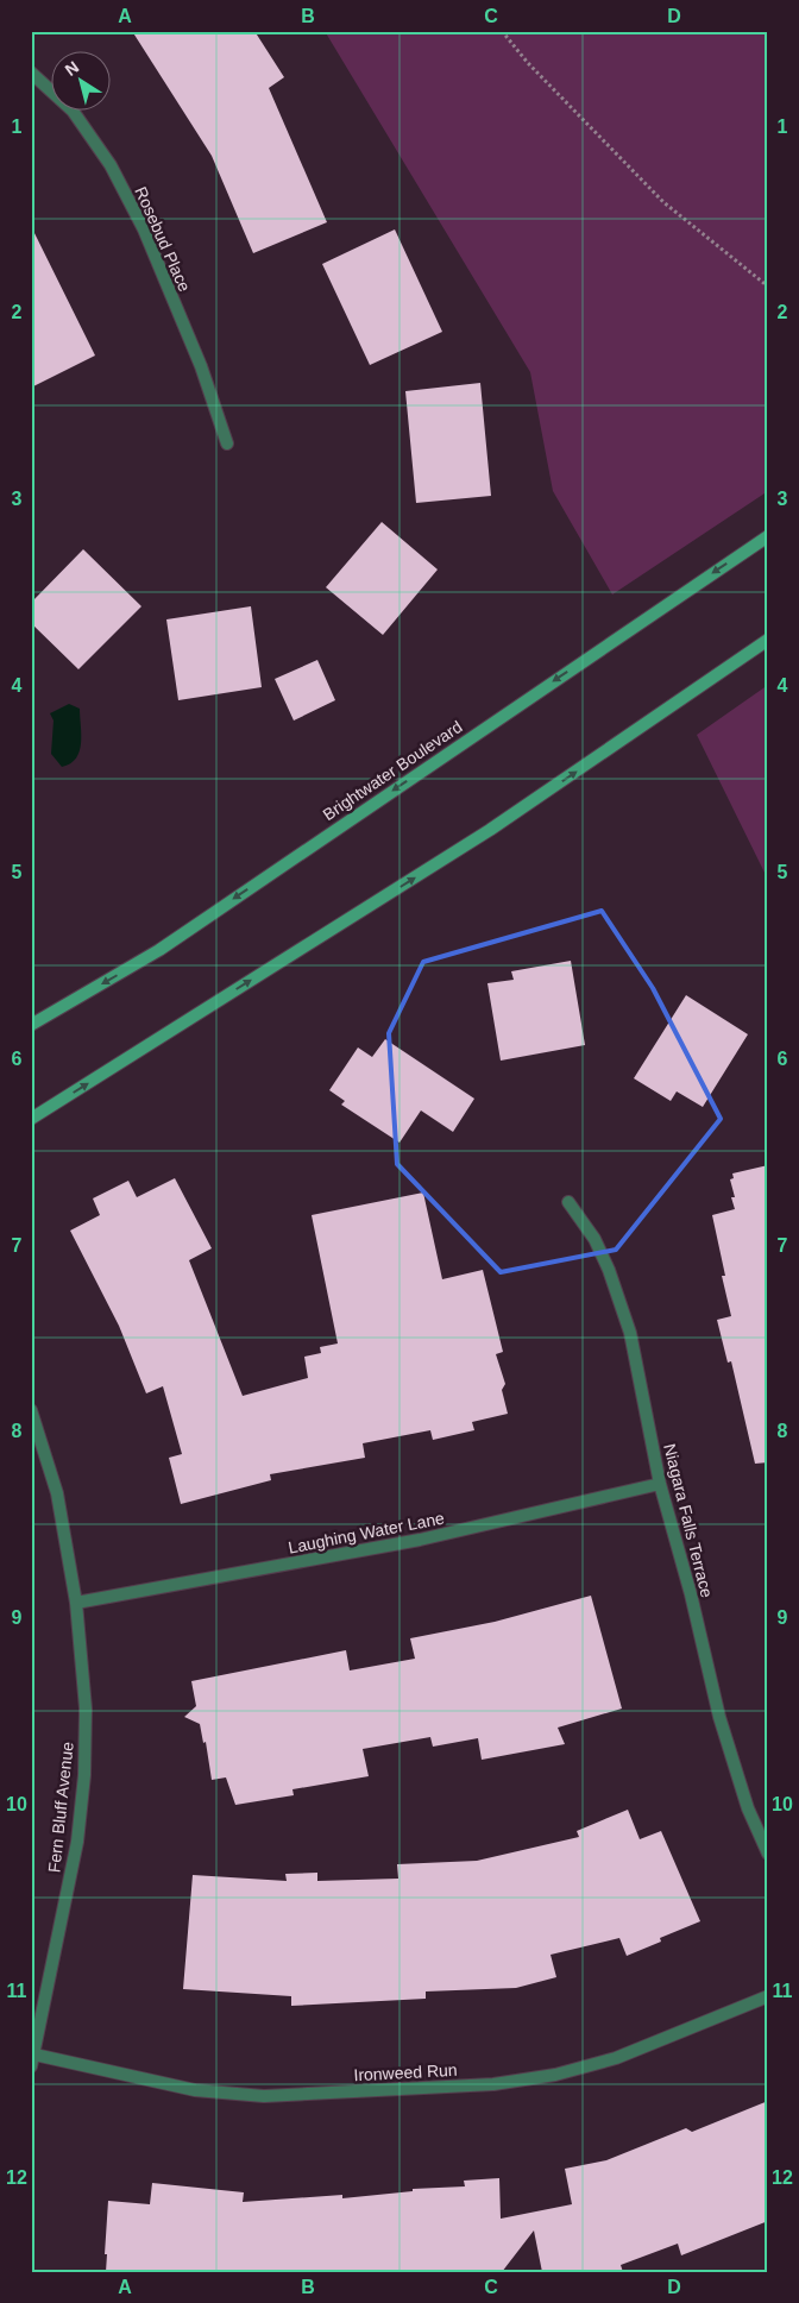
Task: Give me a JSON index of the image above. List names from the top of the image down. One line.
{"streets":{"street":["Rosebud Place","Brightwater Boulevard","Niagara Falls Terrace","Laughing Water Lane","Fern Bluff Avenue","Ironweed Run"]},"crossings":[["Niagara Falls Terrace","Laughing Water Lane"],["Laughing Water Lane","Fern Bluff Avenue"],["Fern Bluff Avenue","Ironweed Run"]],"north":"top left","grid":{"columns":["A","B","C","D"],"rows":["1","2","3","4","5","6","7","8","9","10","11","12"]}}
